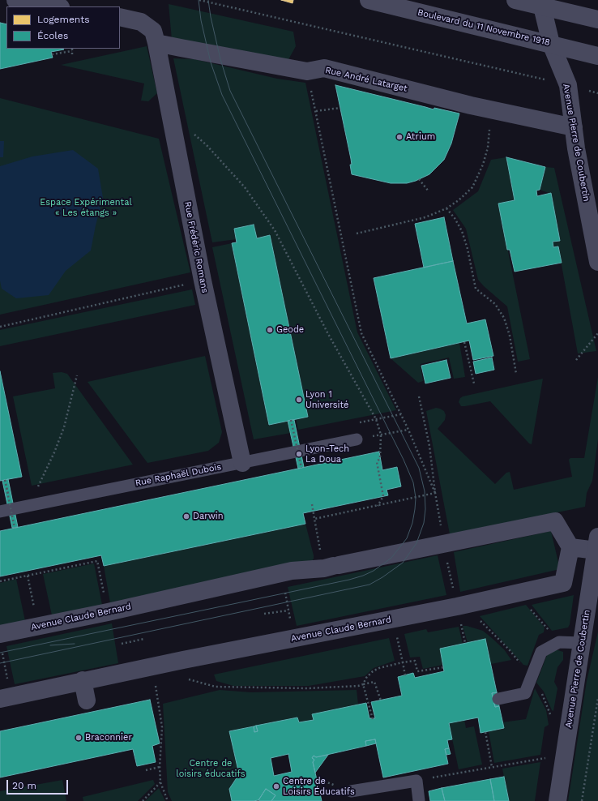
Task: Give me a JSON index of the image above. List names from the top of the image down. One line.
{"streets":{"street":["Boulevard du 11 Novembre 1918","Rue André Latarget","Avenue Pierre de Coubertin","Rue Frédéric Romans","Avenue Claude Bernard"],"lane":["Rue Raphaël Dubois"]},"crossings":[["Boulevard du 11 Novembre 1918","Avenue Pierre de Coubertin"],["Rue André Latarget","Avenue Pierre de Coubertin"],["Rue André Latarget","Rue Frédéric Romans"],["Rue Frédéric Romans","Rue Raphaël Dubois"]],"parks":["Espace Expérimental « Les étangs »","Centre de loisirs éducatifs"],"places":["Atrium","Geode","Lyon 1 Université","Lyon-Tech La Doua","Darwin","Braconnier","Centre de Loisirs Éducatifs"],"legend":["Logements","Écoles"],"scale_bar":"20 m"}
